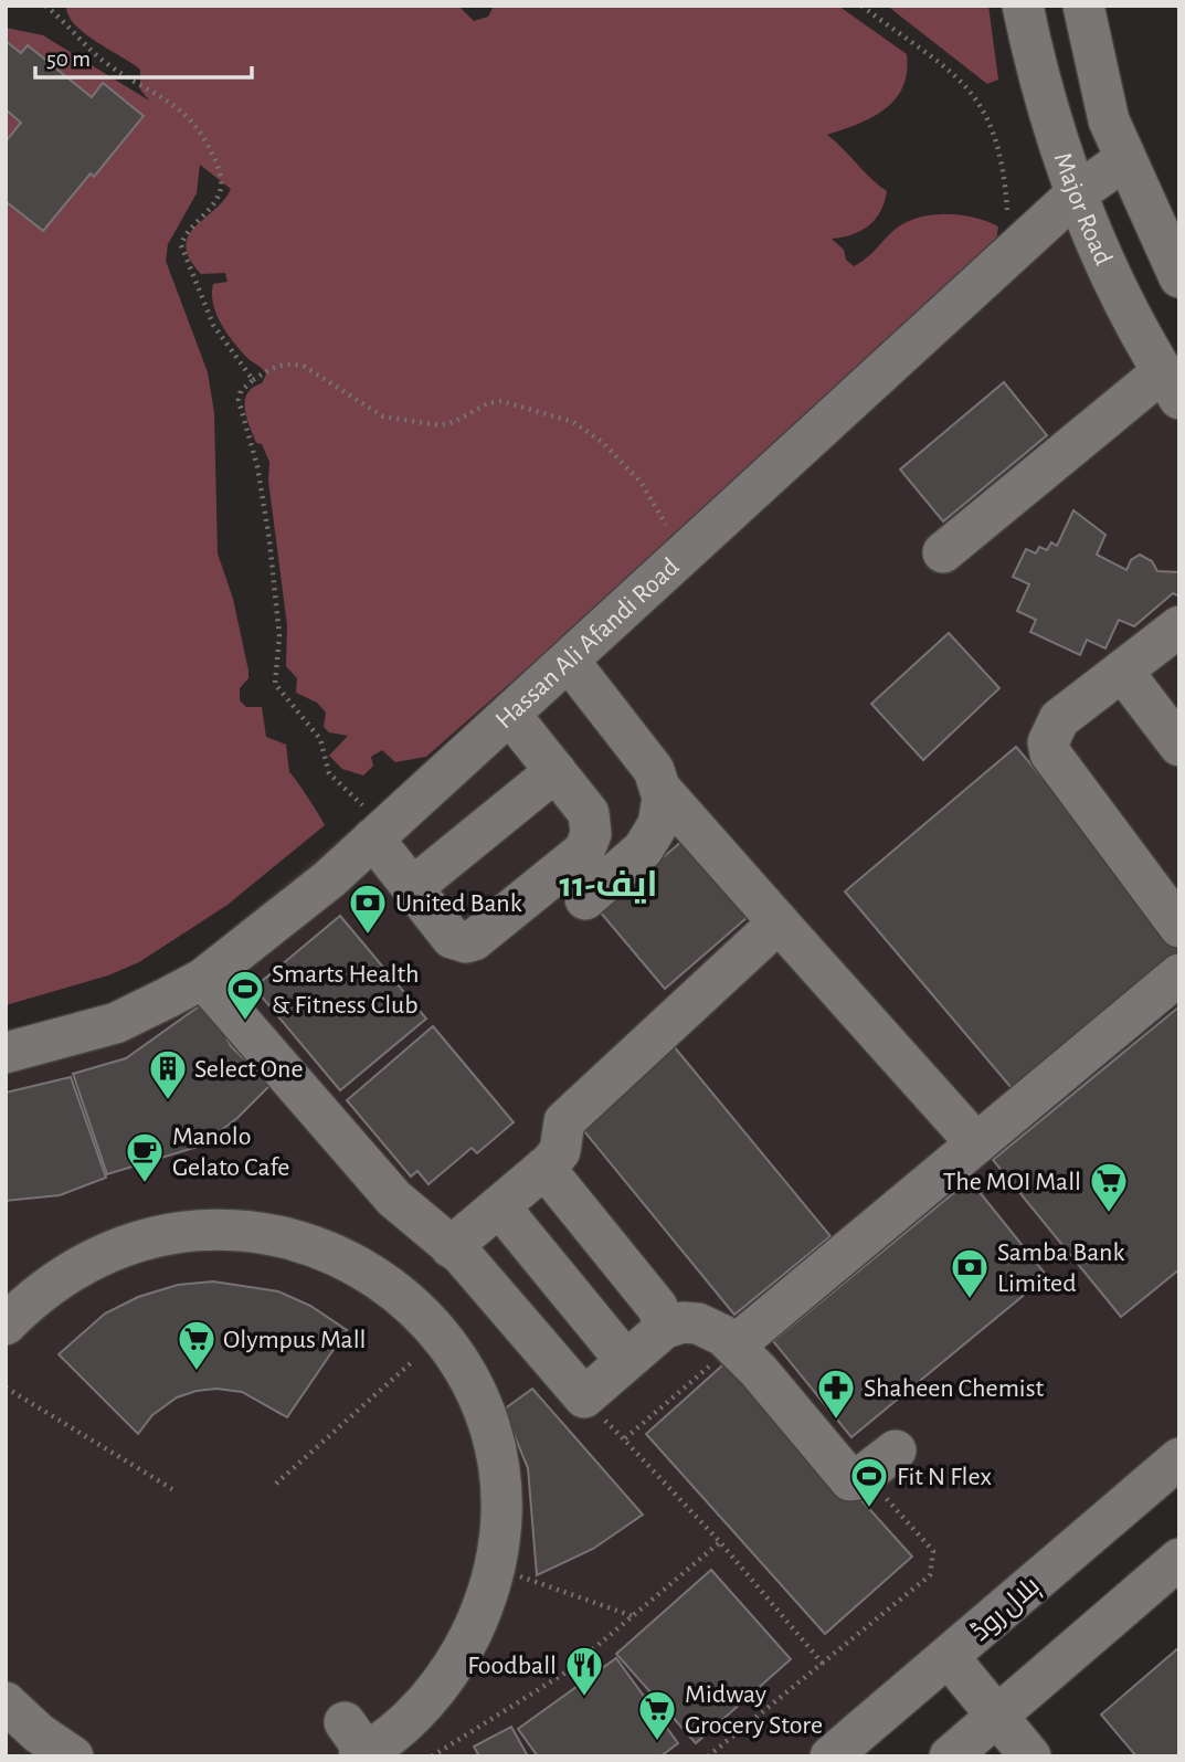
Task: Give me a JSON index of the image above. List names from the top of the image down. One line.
{"streets":{"street":["Major Road","Hassan Ali Afandi Road","ہلال روڈ"]},"crossings":[["Major Road","Hassan Ali Afandi Road"]],"districts":["ایف-11"],"places":{"bank":["United Bank","Samba Bank Limited"],"sports":["Smarts Health & Fitness Club","Fit N Flex"],"building":["Select One"],"cafe":["Manolo Gelato Cafe"],"supermarket":["The MOI Mall","Olympus Mall","Midway Grocery Store"],"pharmacy":["Shaheen Chemist"],"restaurant":["Foodball"]},"scale_bar":"50 m"}
